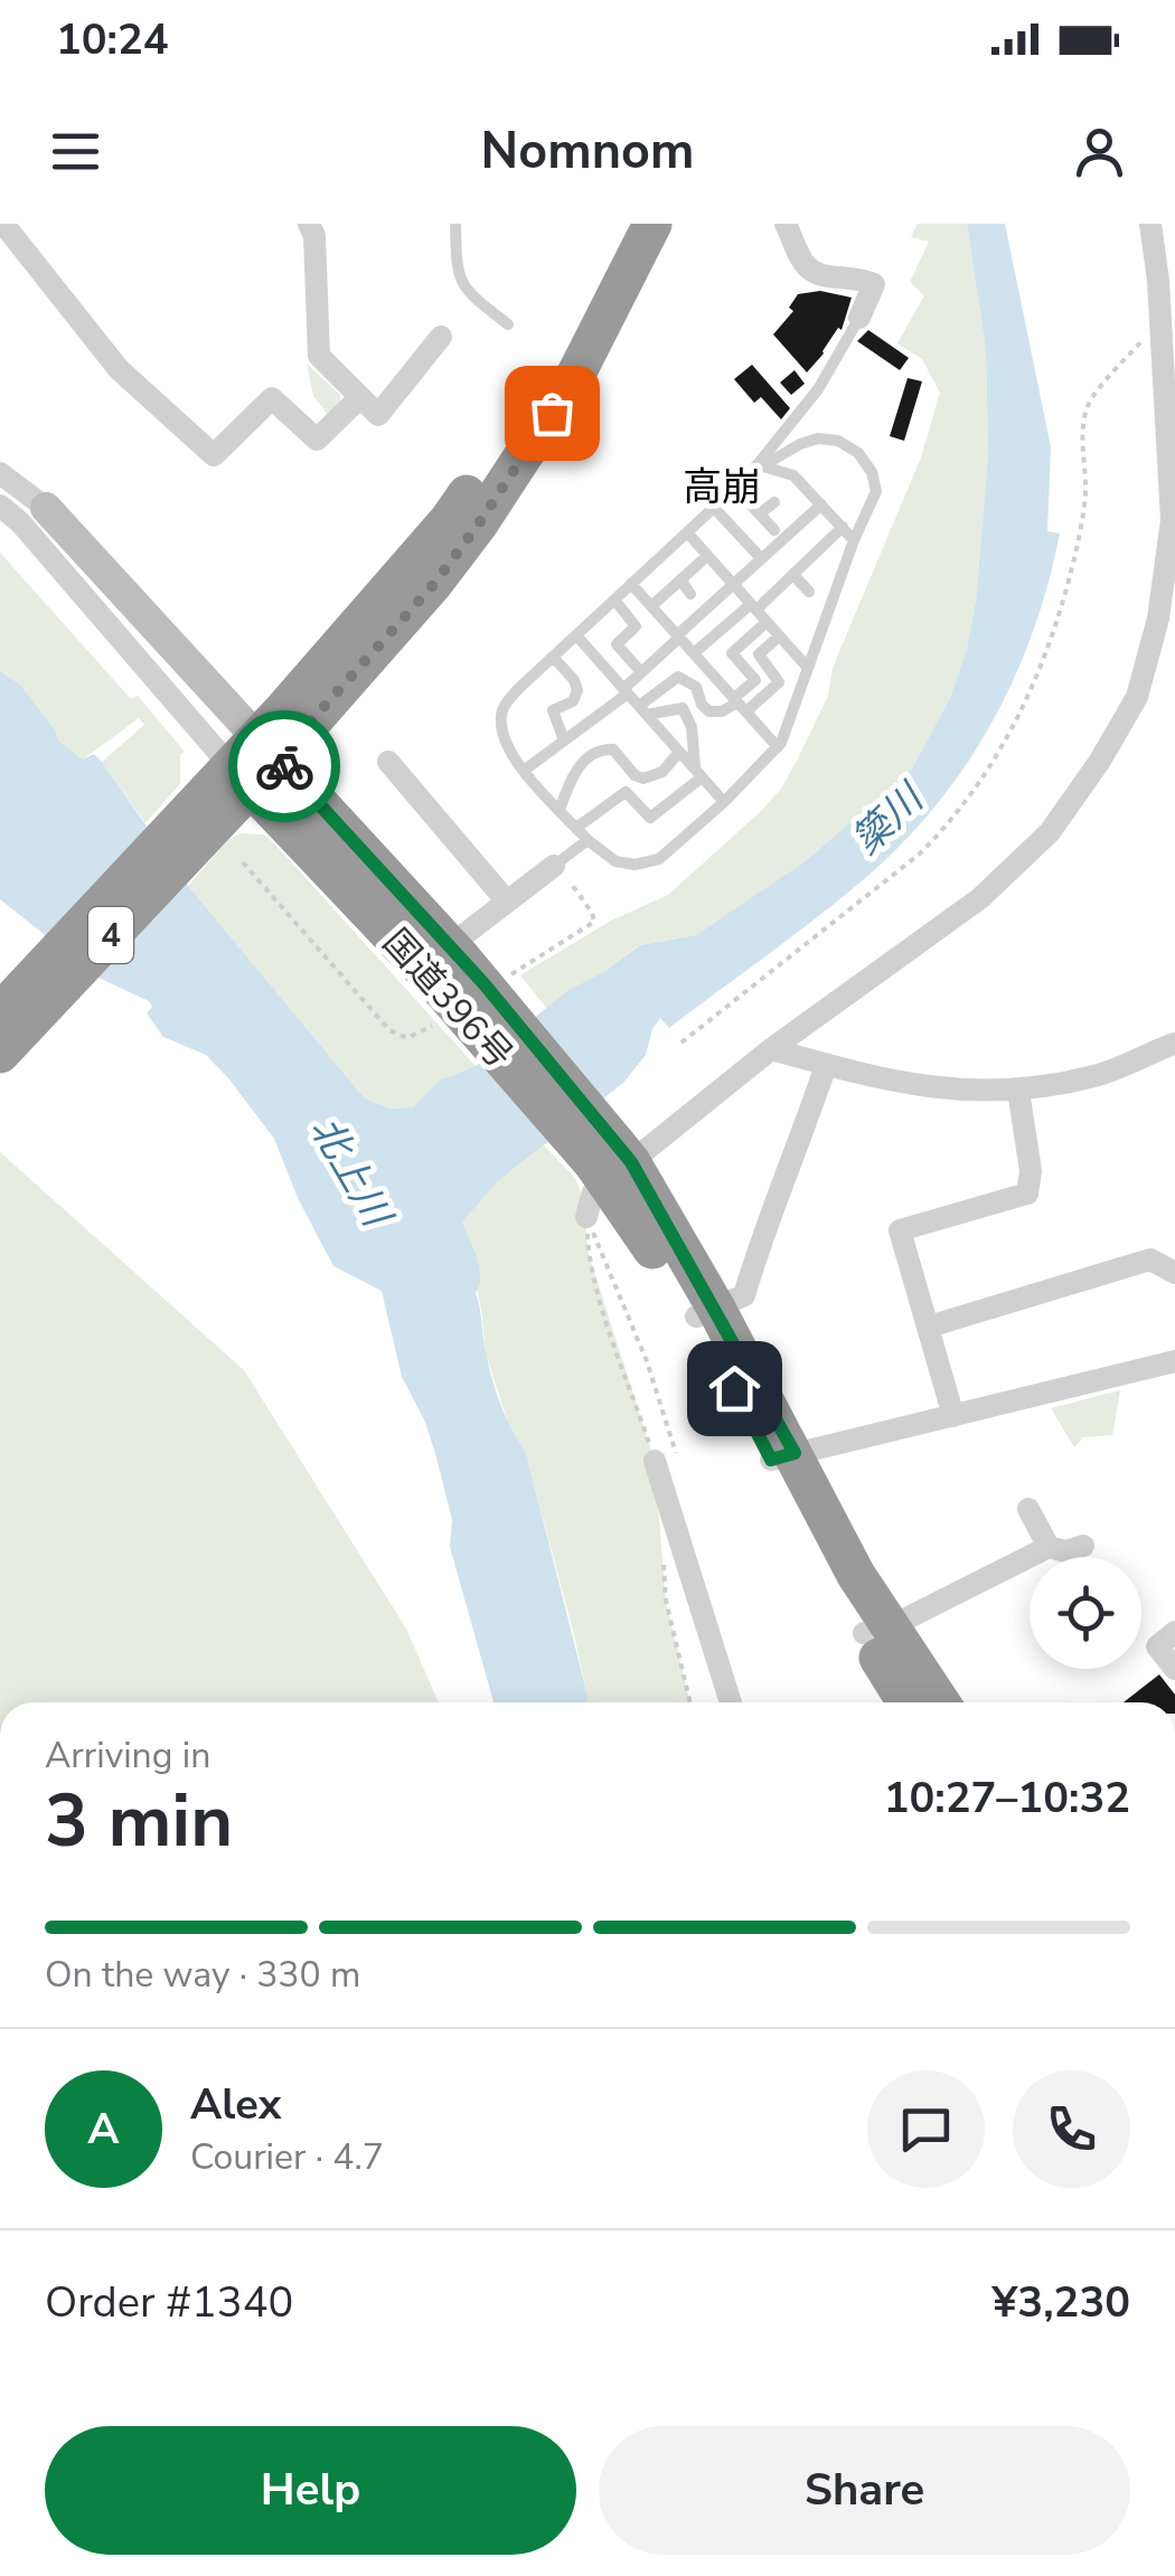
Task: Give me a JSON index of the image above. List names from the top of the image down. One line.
{"streets":{"highway":["4","国道396号"]},"crossings":[["4","国道396号"]],"districts":["高崩"],"water":["簗川","北上川"],"page":{"status":"10:24","header":"Nomnom","heading":["3 min","Arriving in","10:27–10:32"],"panel":["Alex","Courier · 4.7","Order #1340","¥3,230"],"bar":"On the way · 330 m","round":"A","buttons":["Help","Share"]}}
